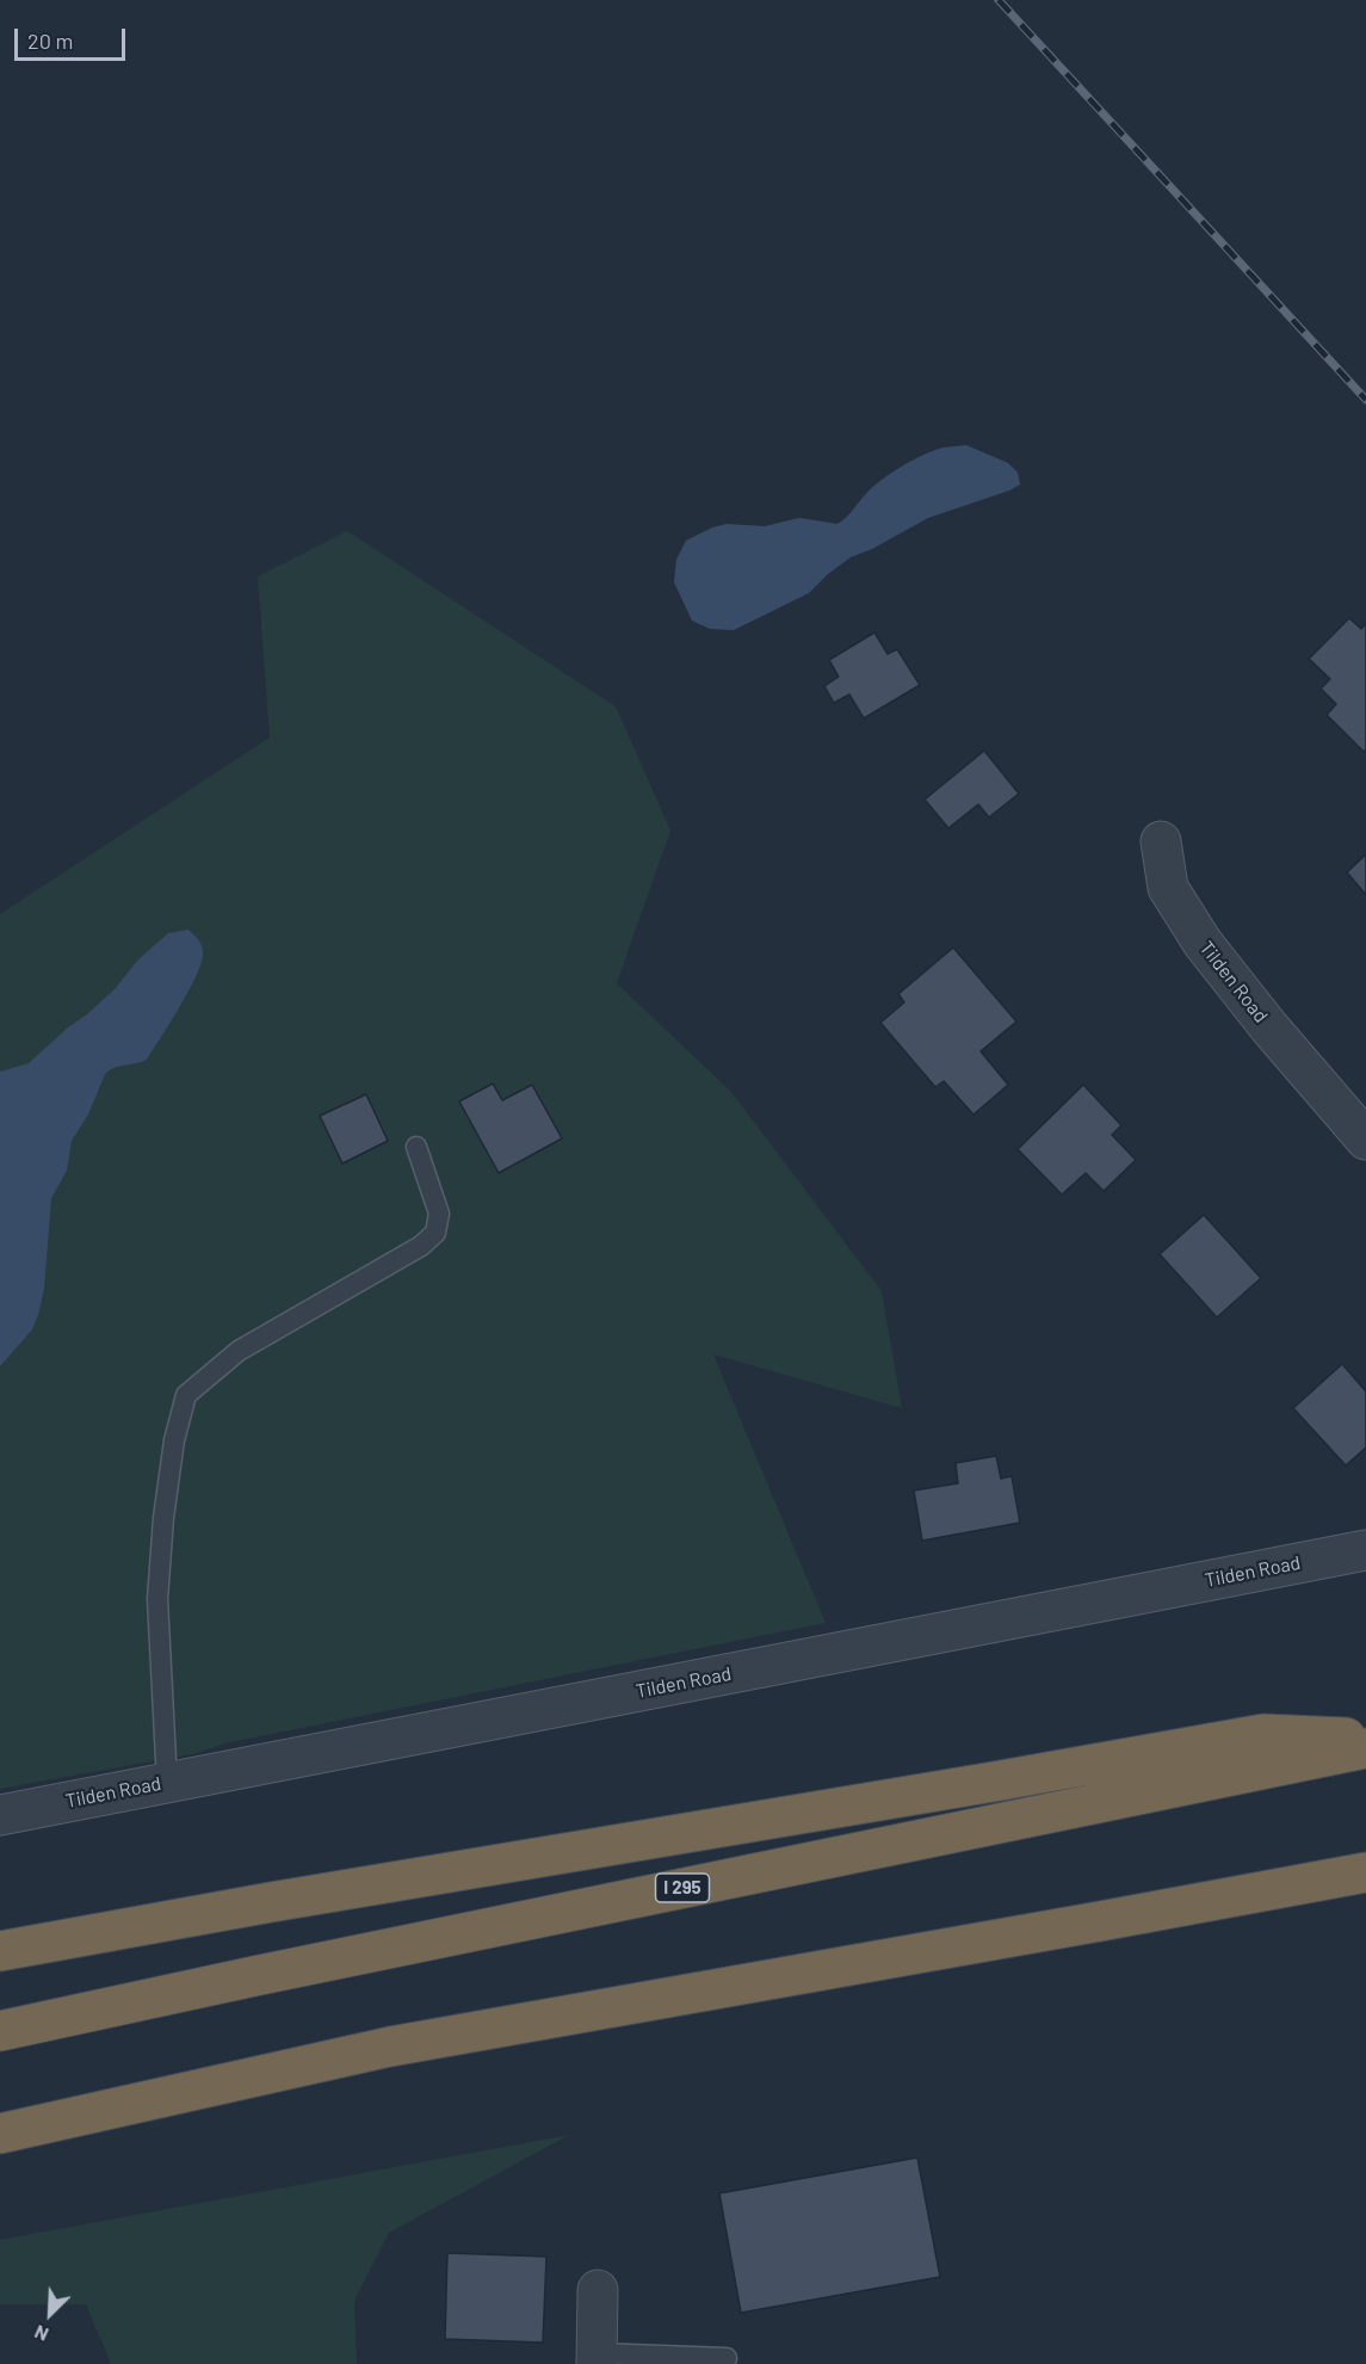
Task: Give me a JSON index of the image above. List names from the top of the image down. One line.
{"streets":{"highway":["I 295"],"street":["Tilden Road"]},"scale_bar":"20 m","north":"bottom left"}
